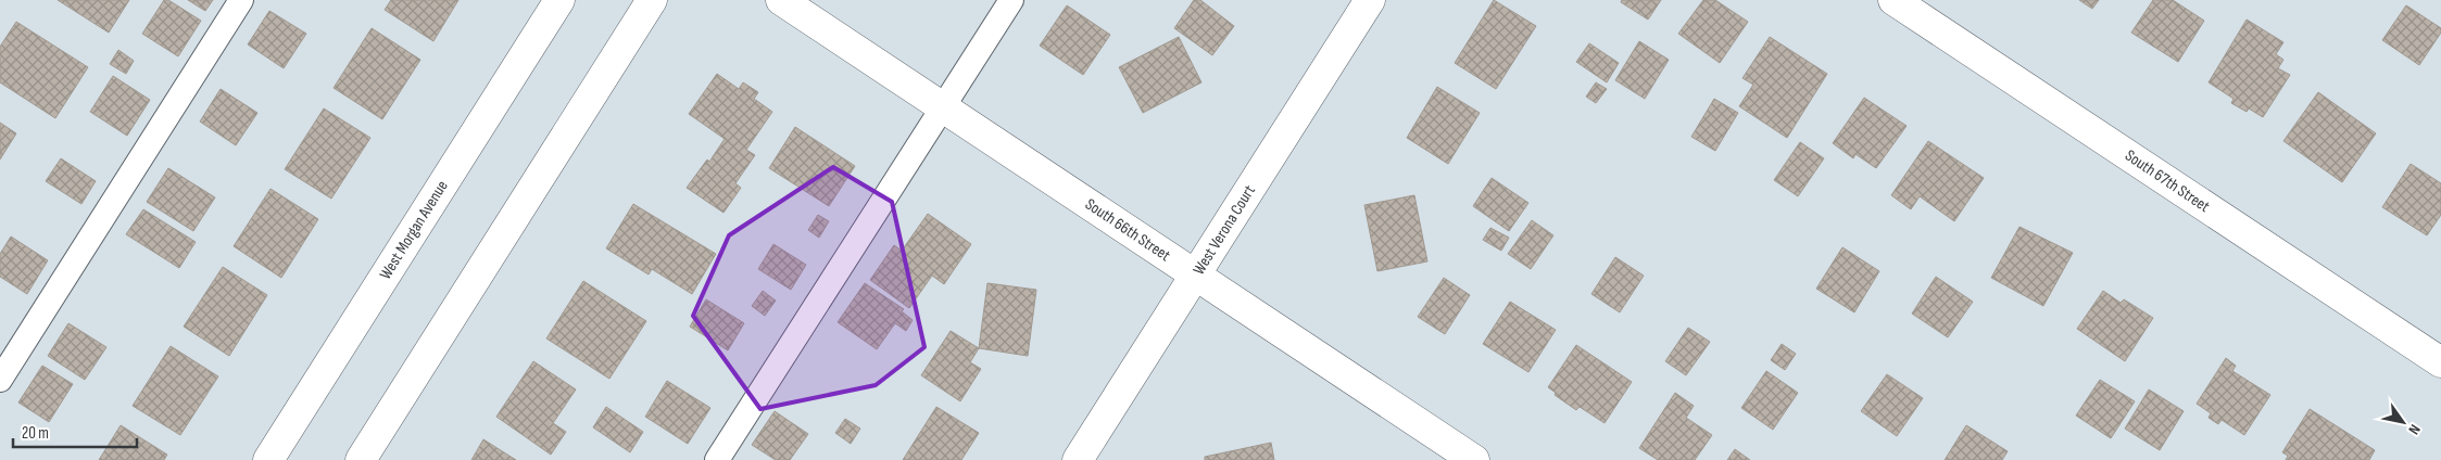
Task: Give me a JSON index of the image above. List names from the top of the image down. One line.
{"streets":{"street":["South 67th Street","West Morgan Avenue","South 66th Street","West Verona Court"]},"crossings":[["South 66th Street","West Verona Court"]],"scale_bar":"20 m","north":"bottom right"}
